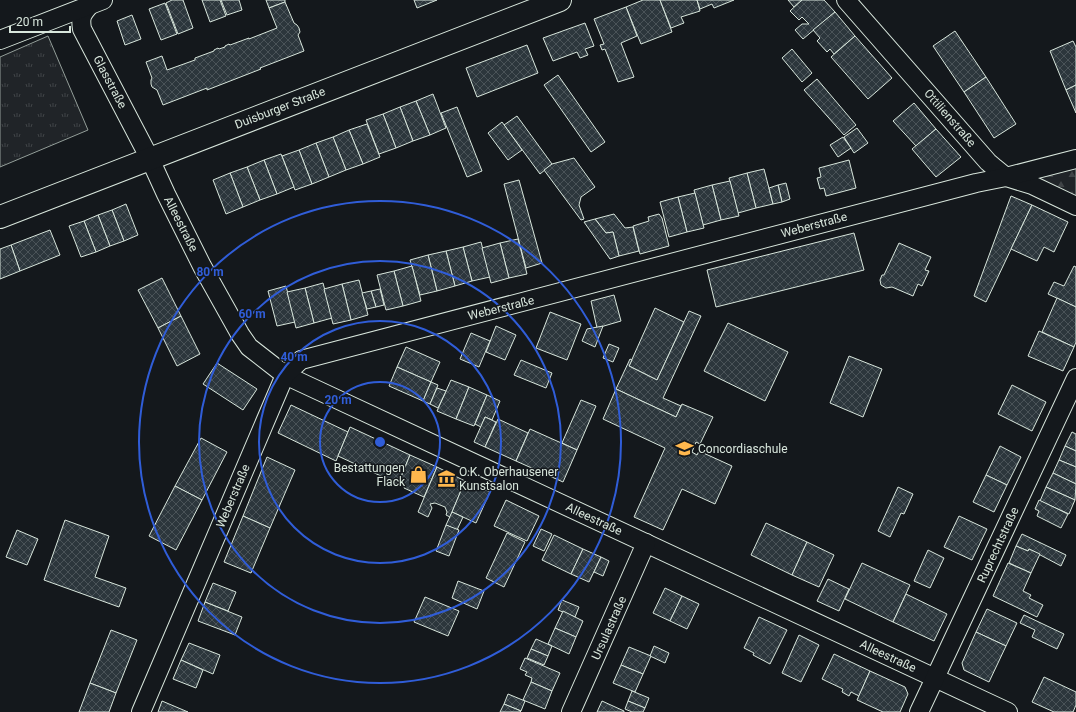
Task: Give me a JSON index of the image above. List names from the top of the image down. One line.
{"streets":{"main road":["Duisburger Straße"],"street":["Glasstraße","Ottilienstraße","Alleestraße","Weberstraße","Ruprechtstraße","Ursulastraße"]},"crossings":[["Glasstraße","Duisburger Straße"],["Glasstraße","Alleestraße"],["Duisburger Straße","Alleestraße"],["Ottilienstraße","Weberstraße"],["Alleestraße","Weberstraße"],["Alleestraße","Ruprechtstraße"],["Alleestraße","Ursulastraße"]],"places":{"school or university":["Concordiaschule"],"shop":["Bestattungen Flack"],"museum":["O.K. Oberhausener Kunstsalon"]},"scale_bar":"20 m","rings":["80 m","60 m","40 m","20 m"]}
